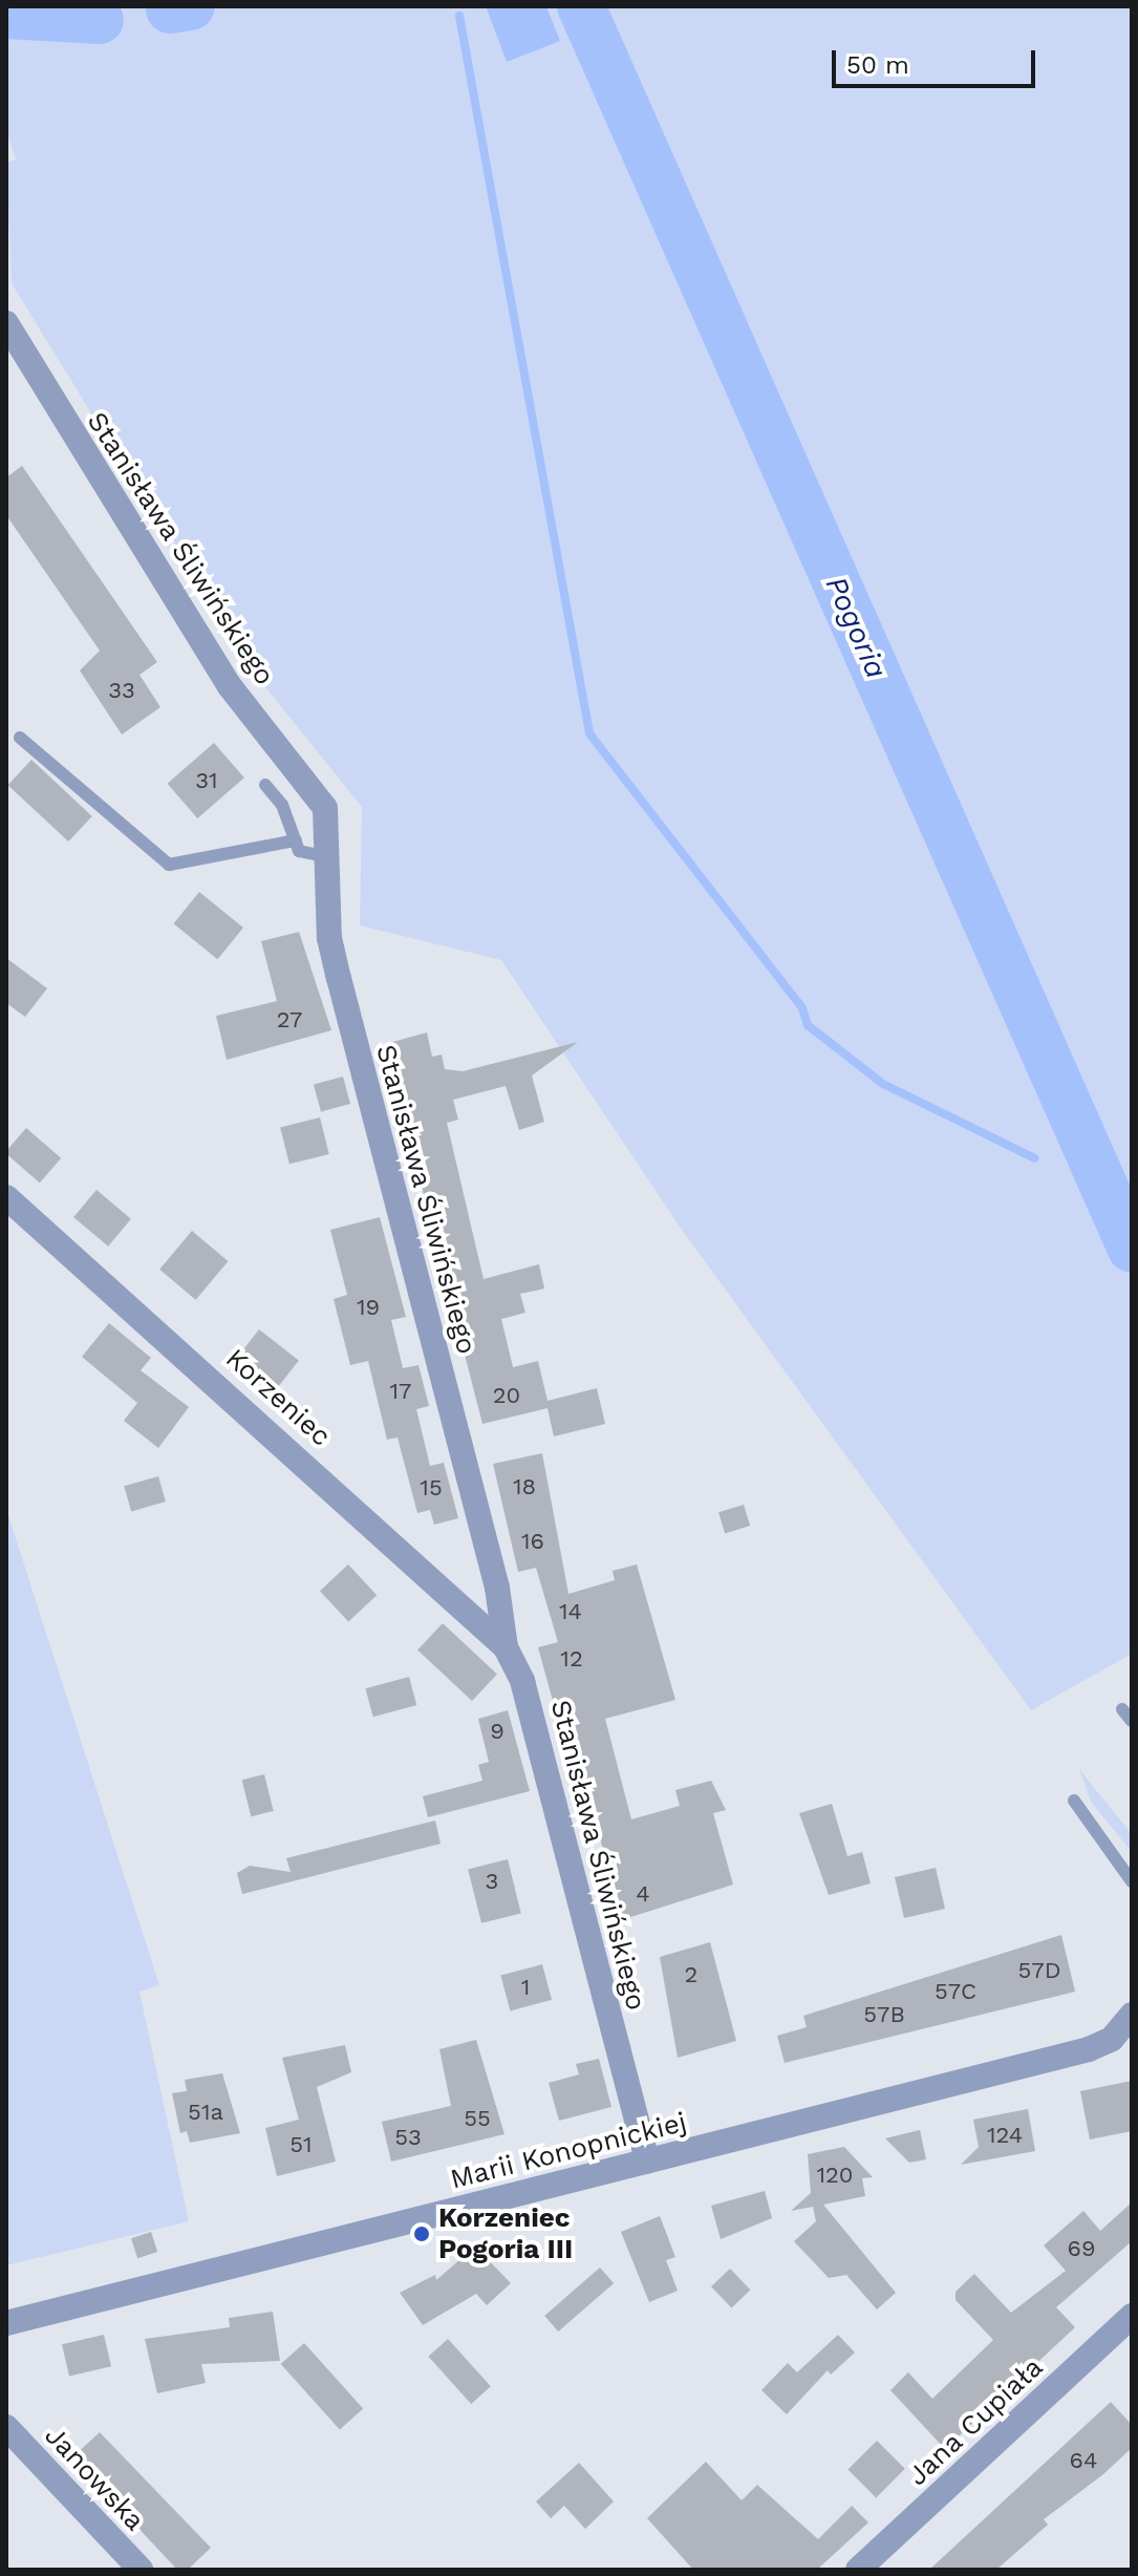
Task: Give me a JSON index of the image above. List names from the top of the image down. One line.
{"streets":{"street":["Stanisława Śliwińskiego","Korzeniec","Marii Konopnickiej","Jana Cupiała","Janowska"]},"crossings":[["Stanisława Śliwińskiego","Korzeniec"],["Stanisława Śliwińskiego","Marii Konopnickiej"]],"water":["Pogoria"],"places":["Korzeniec Pogoria III"],"house_numbers":["33","31","27","19","17","20","18","15","16","14","12","9","3","4","57D","2","1","57C","57B","51a","55","124","53","51","120","69","64"],"scale_bar":"50 m"}
